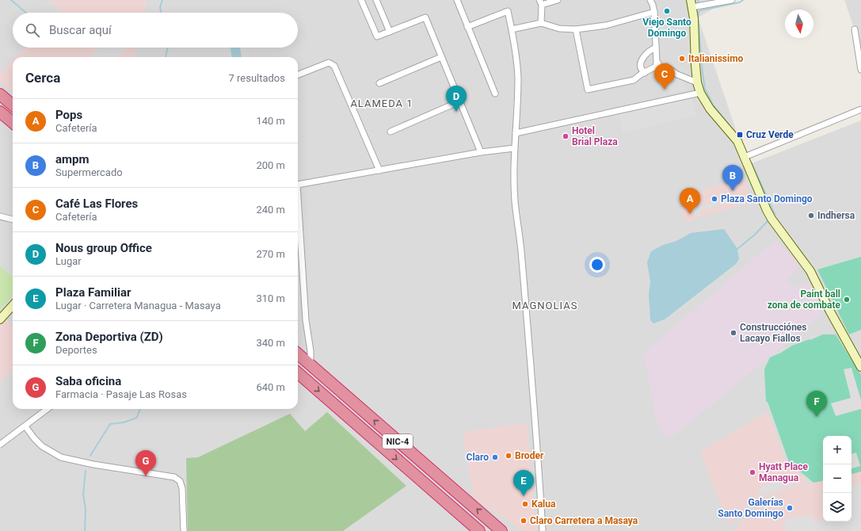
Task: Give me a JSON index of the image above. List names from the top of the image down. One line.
{"streets":{"highway":["NIC-4"]},"districts":["ALAMEDA 1","MAGNOLIAS"],"places":{"other":["Viejo Santo Domingo","Italianissimo","Hotel Brial Plaza","Plaza Santo Domingo","Indhersa","Paint ball zona de combate","Construcciónes Lacayo Fiallos","Broder","Claro","Hyatt Place Managua","Kalua","Galerías Santo Domingo","Claro Carretera a Masaya"],"transit":["Cruz Verde"]},"north":"bottom","page":{"search":"Buscar aquí","heading":["Cerca","7 resultados"],"pins":["C","D","B","A","F","G","E"],"list":[{"mark":"A","name":"Pops","note":"Cafetería","value":"140 m"},{"mark":"B","name":"ampm","note":"Supermercado","value":"200 m"},{"mark":"C","name":"Café Las Flores","note":"Cafetería","value":"240 m"},{"mark":"D","name":"Nous group Office","note":"Lugar","value":"270 m"},{"mark":"E","name":"Plaza Familiar","note":"Lugar · Carretera Managua - Masaya","value":"310 m"},{"mark":"F","name":"Zona Deportiva (ZD)","note":"Deportes","value":"340 m"},{"mark":"G","name":"Saba oficina","note":"Farmacia · Pasaje Las Rosas","value":"640 m"}],"map_buttons":["+","−"]}}
